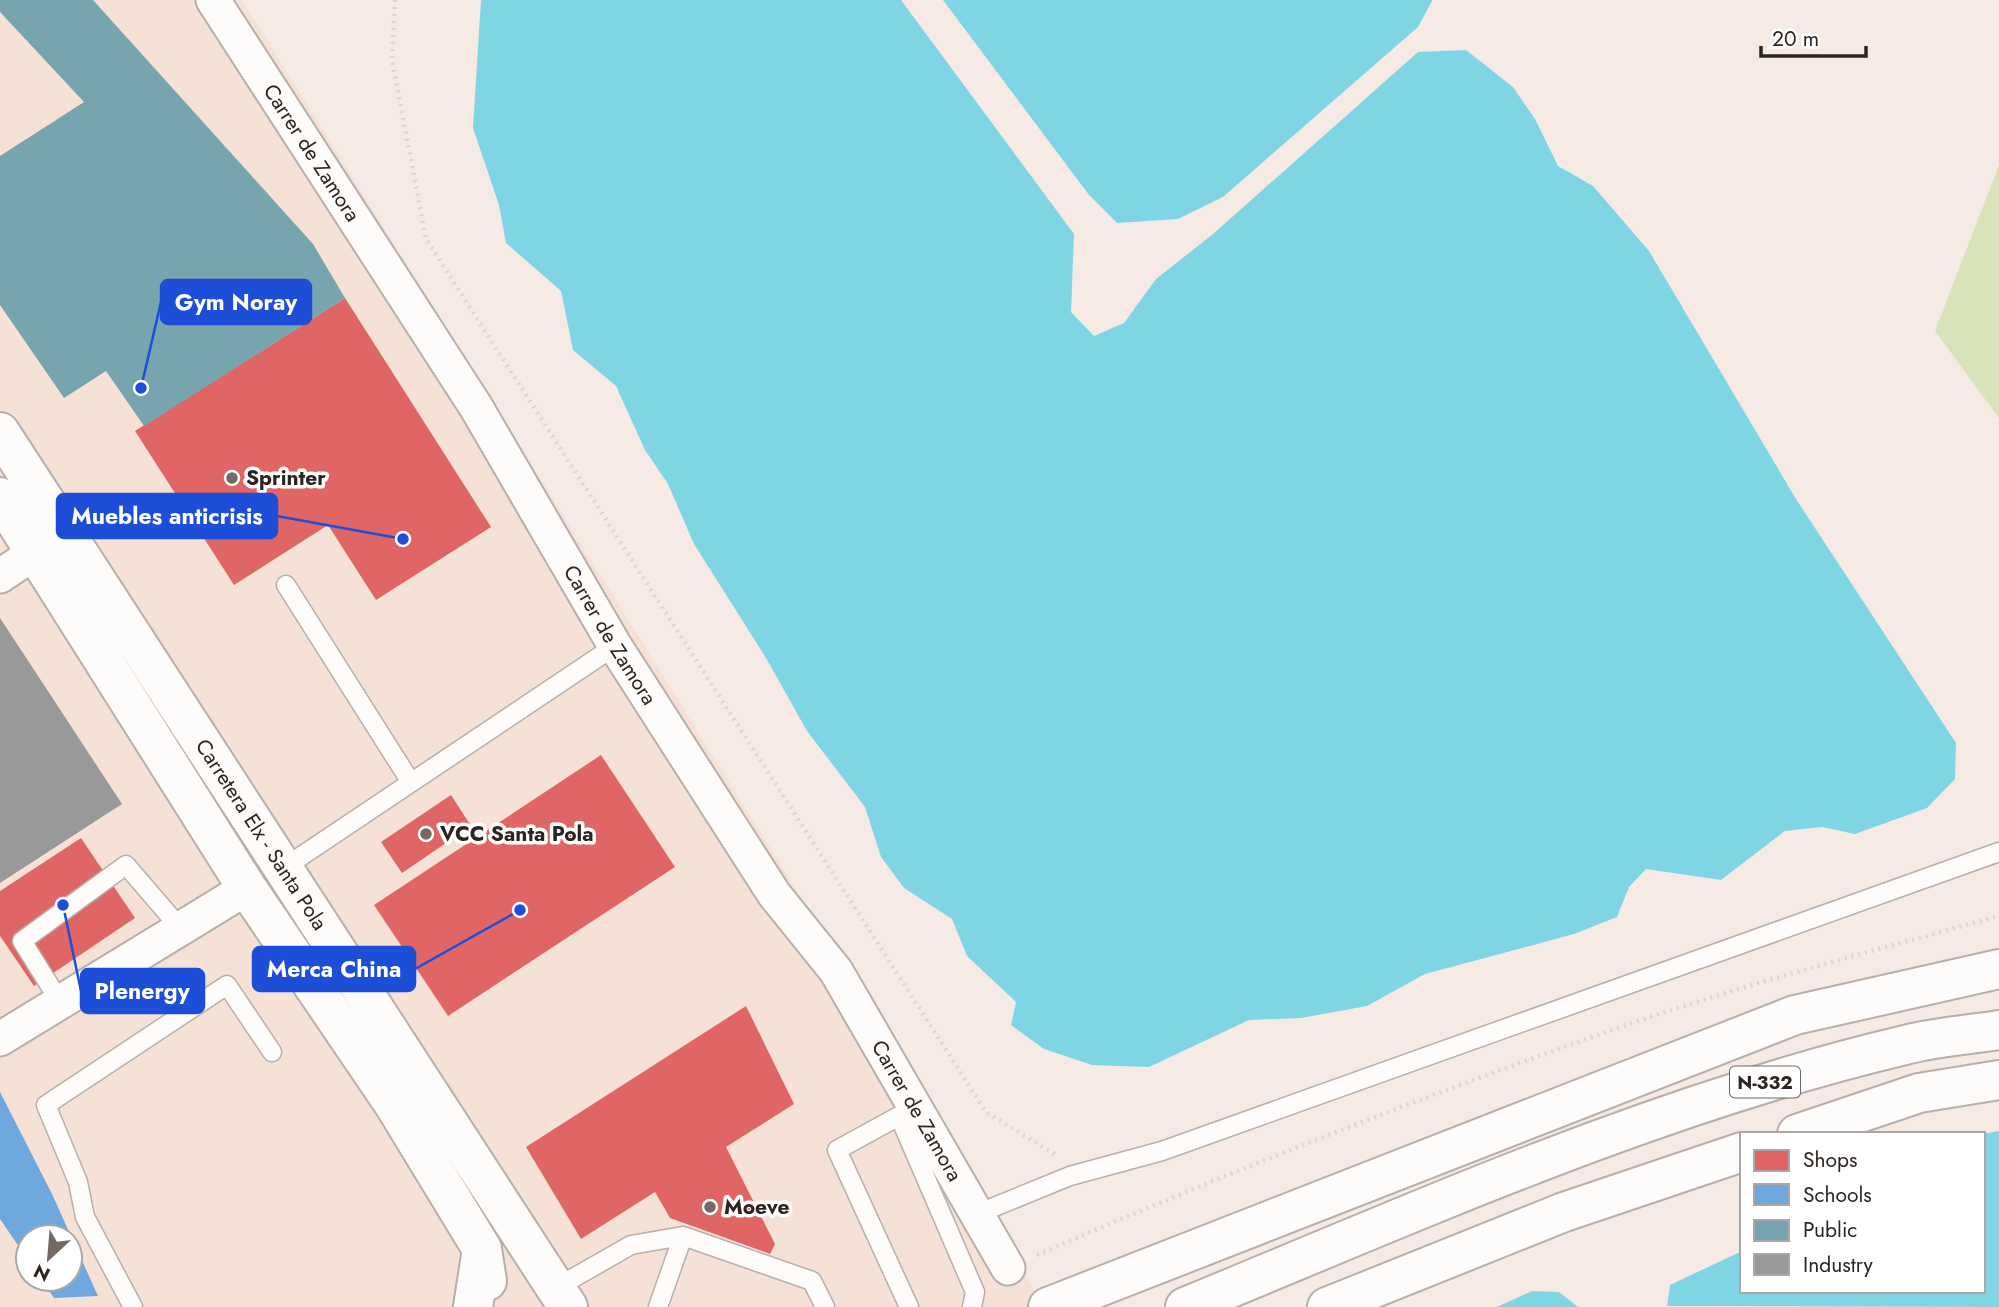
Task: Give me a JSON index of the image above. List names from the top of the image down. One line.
{"streets":{"main road":["Carretera Elx - Santa Pola","N-332"],"street":["Carrer de Zamora"]},"places":["Gym Noray","Sprinter","Muebles anticrisis","VCC Santa Pola","Plenergy","Merca China","Moeve"],"legend":["Shops","Schools","Public","Industry"],"scale_bar":"20 m","north":"bottom left"}
